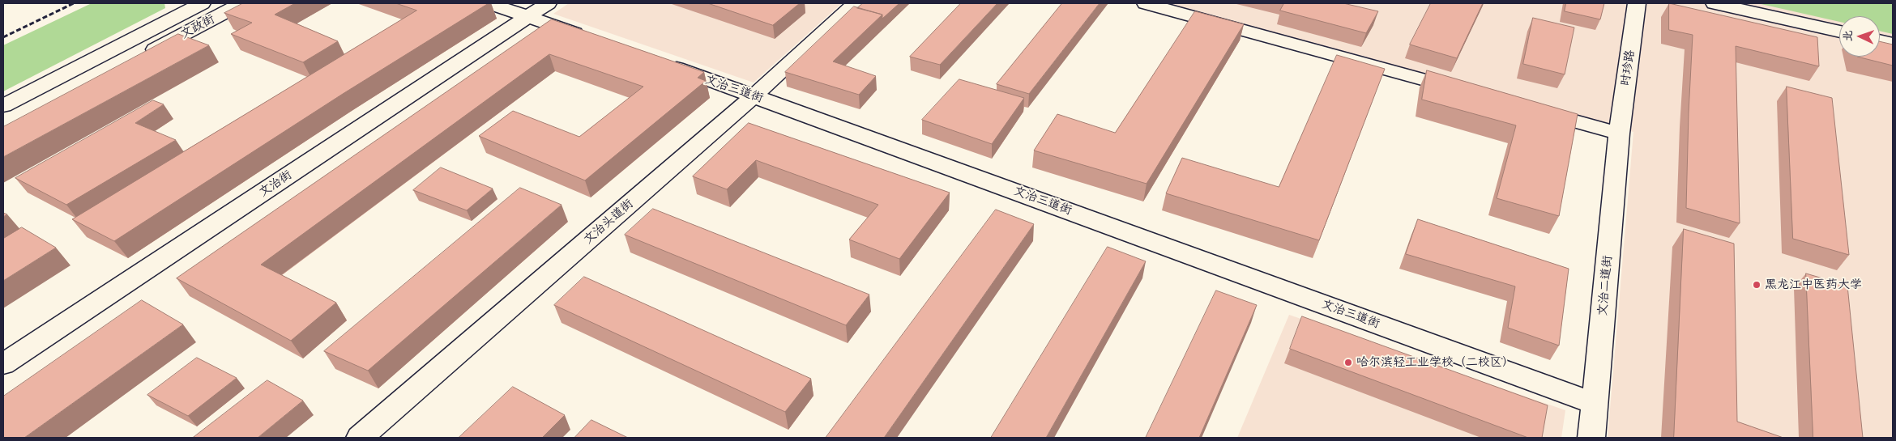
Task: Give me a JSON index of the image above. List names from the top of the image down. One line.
{"streets":{"street":["文政街","时珍路","文治三道街","文治街","文治头道街","文治二道街"]},"crossings":[["时珍路","文治二道街"],["文治三道街","文治头道街"],["文治三道街","文治二道街"]],"places":["黑龙江中医药大学","哈尔滨轻工业学校（二校区）"],"north":"left"}
